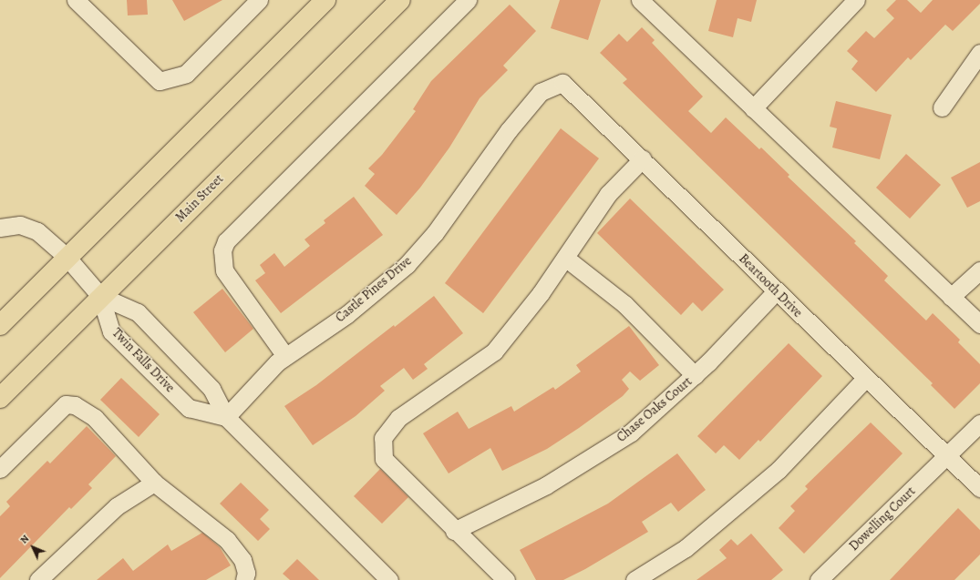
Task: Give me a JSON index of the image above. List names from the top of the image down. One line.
{"streets":{"main road":["Main Street"],"street":["Beartooth Drive","Castle Pines Drive","Twin Falls Drive","Chase Oaks Court","Dowelling Court"]},"crossings":[["Main Street","Twin Falls Drive"],["Beartooth Drive","Castle Pines Drive"],["Beartooth Drive","Chase Oaks Court"],["Beartooth Drive","Dowelling Court"],["Castle Pines Drive","Twin Falls Drive"]],"north":"top left"}
